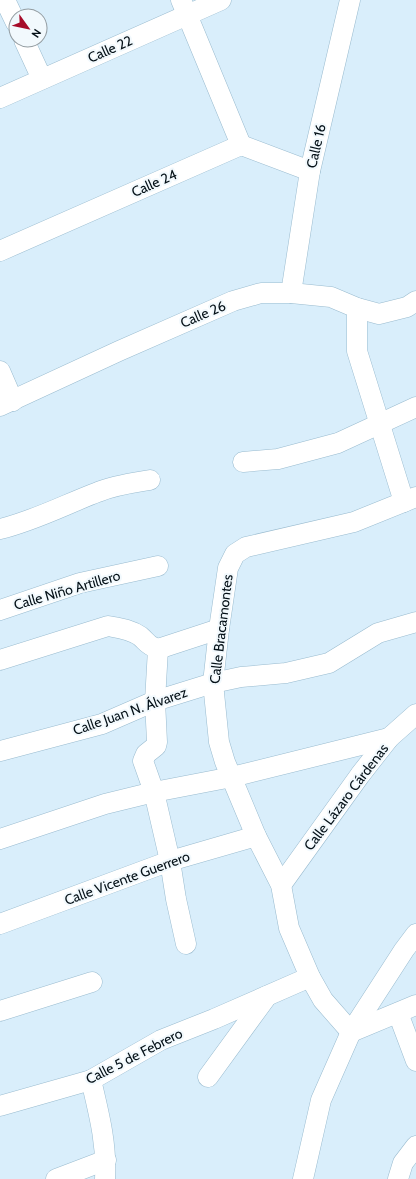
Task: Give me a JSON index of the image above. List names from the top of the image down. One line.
{"streets":{"street":["Calle 22","Calle 16","Calle 24","Calle 26","Calle Niño Artillero","Calle Bracamontes","Calle Juan N. Álvarez","Calle Lázaro Cárdenas","Calle Vicente Guerrero","Calle 5 de Febrero"]},"crossings":[["Calle 16","Calle 26"],["Calle Bracamontes","Calle Juan N. Álvarez"],["Calle Bracamontes","Calle Lázaro Cárdenas"],["Calle Bracamontes","Calle Vicente Guerrero"],["Calle Bracamontes","Calle 5 de Febrero"]],"north":"bottom right"}
